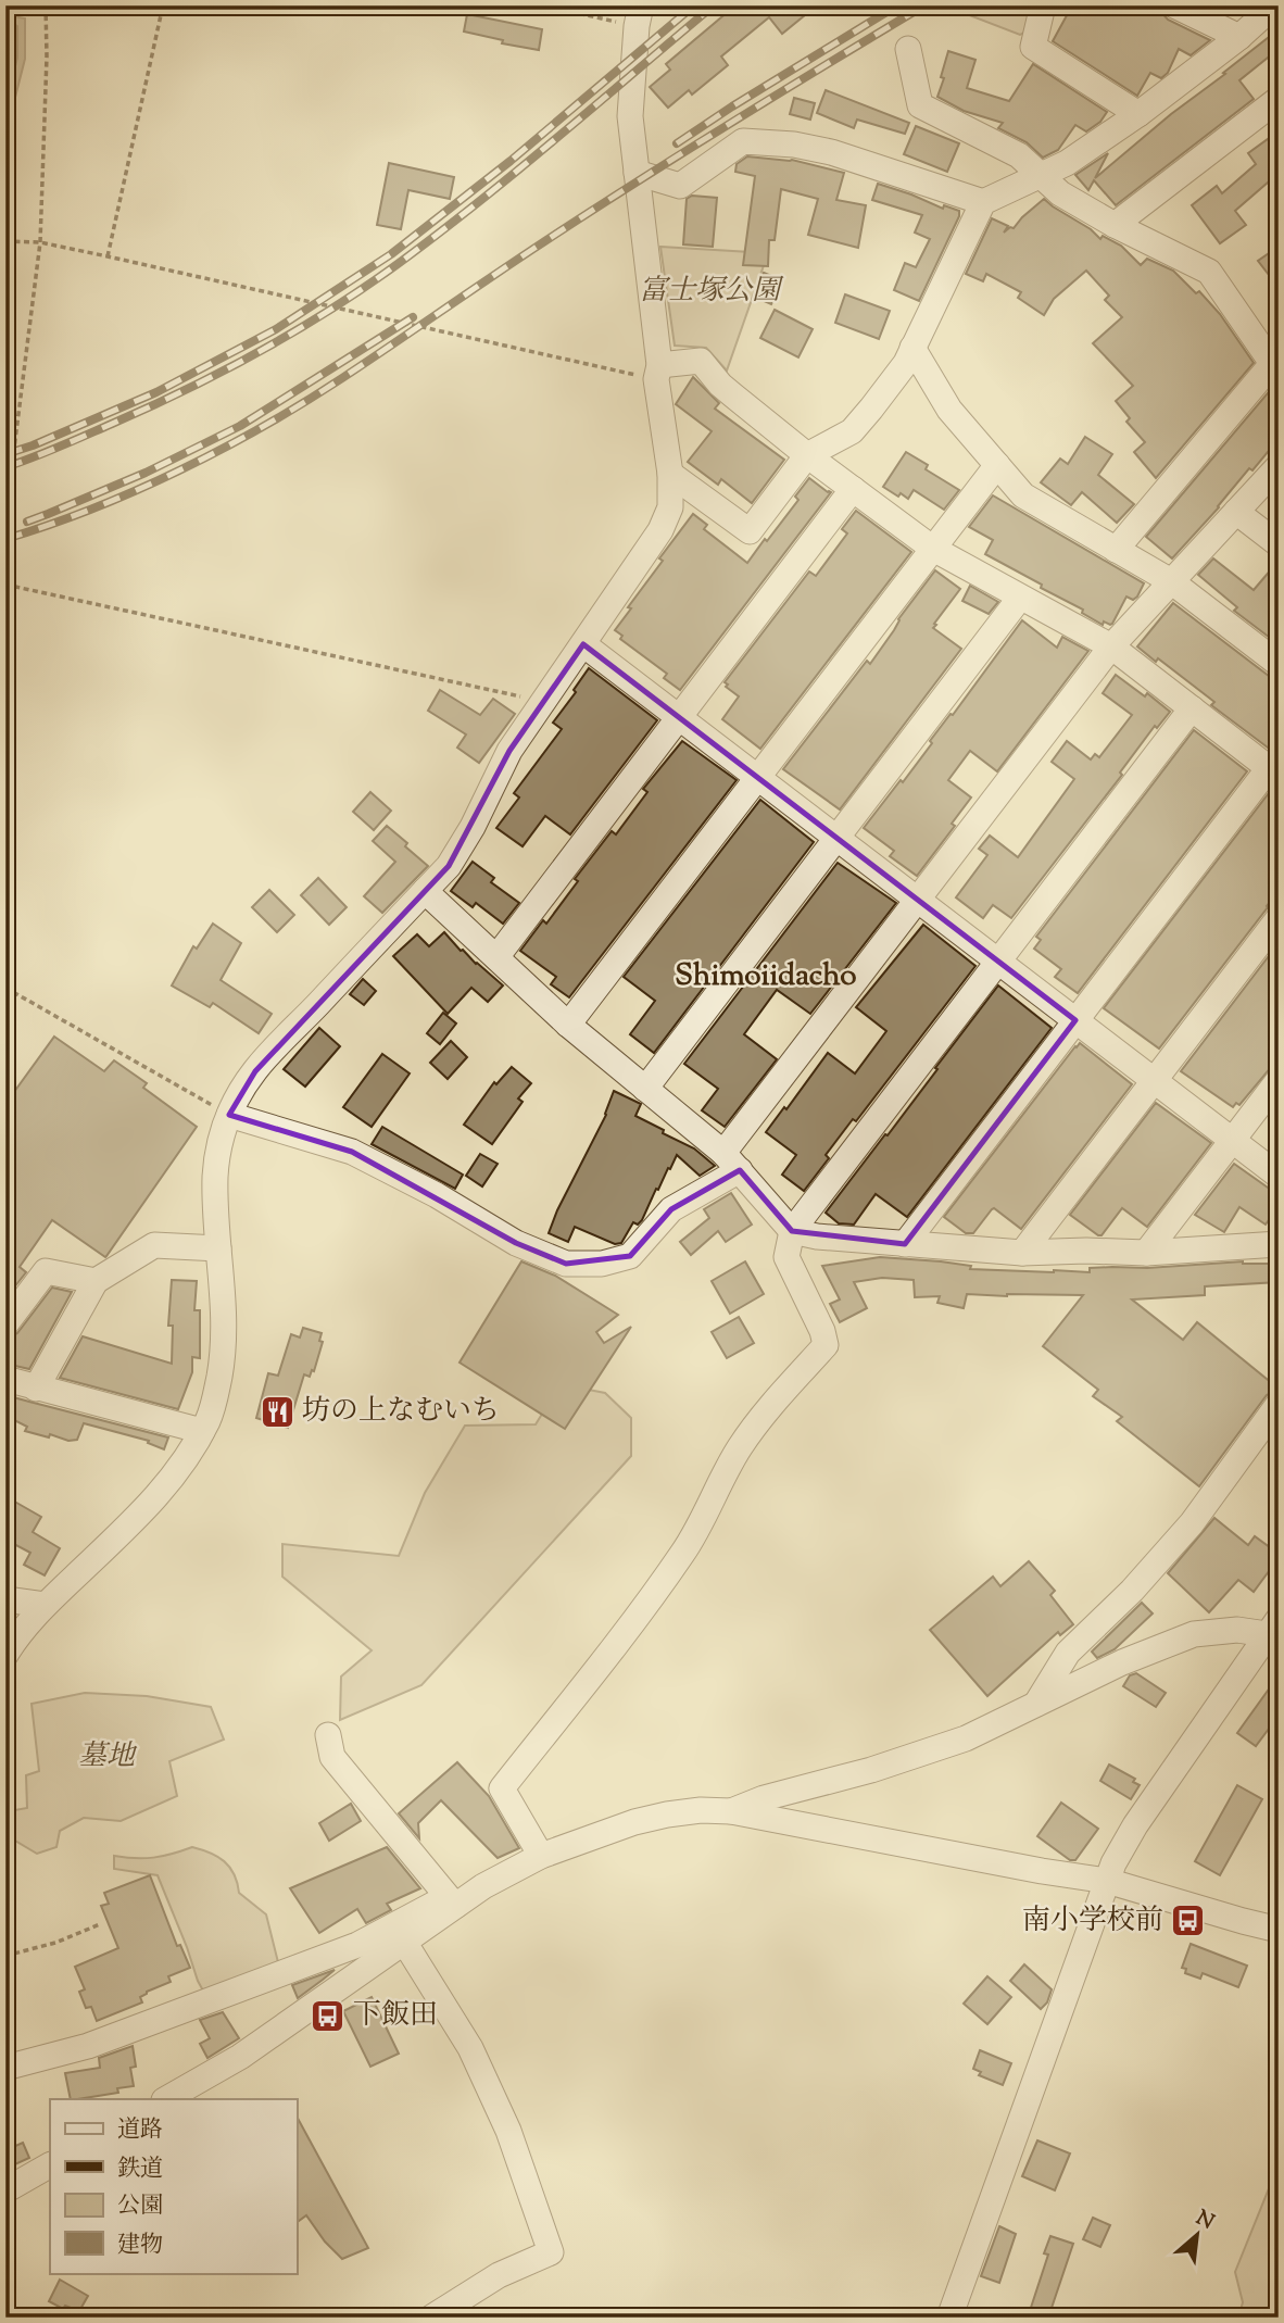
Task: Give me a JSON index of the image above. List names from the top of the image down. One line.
{"districts":["Shimoiidacho"],"parks":["富士塚公園","墓地"],"places":{"restaurant":["坊の上なむいち"],"bus stop":["南小学校前","下飯田"]},"legend":["道路","鉄道","公園","建物"],"north":"top right"}
